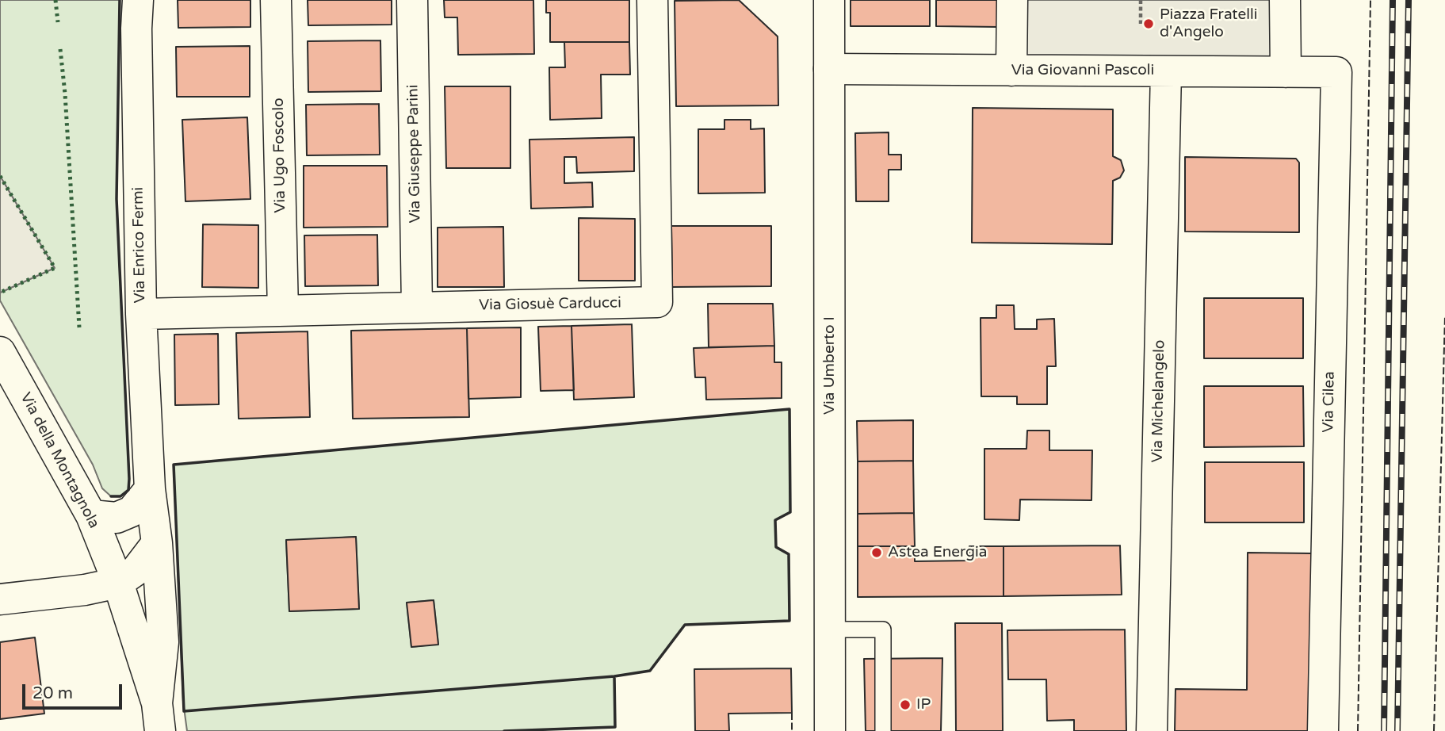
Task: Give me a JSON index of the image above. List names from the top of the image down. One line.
{"streets":{"street":["Via Giovanni Pascoli","Via Giuseppe Parini","Via Ugo Foscolo","Via Enrico Fermi","Via Giosuè Carducci","Via Umberto I","Via Michelangelo","Via Cilea","Via della Montagnola"]},"crossings":[["Via Giovanni Pascoli","Via Umberto I"],["Via Giovanni Pascoli","Via Michelangelo"],["Via Giovanni Pascoli","Via Cilea"],["Via Giuseppe Parini","Via Giosuè Carducci"],["Via Ugo Foscolo","Via Giosuè Carducci"],["Via Enrico Fermi","Via Giosuè Carducci"],["Via Enrico Fermi","Via della Montagnola"]],"places":["Piazza Fratelli d'Angelo","Astea Energia","IP"],"scale_bar":"20 m"}
